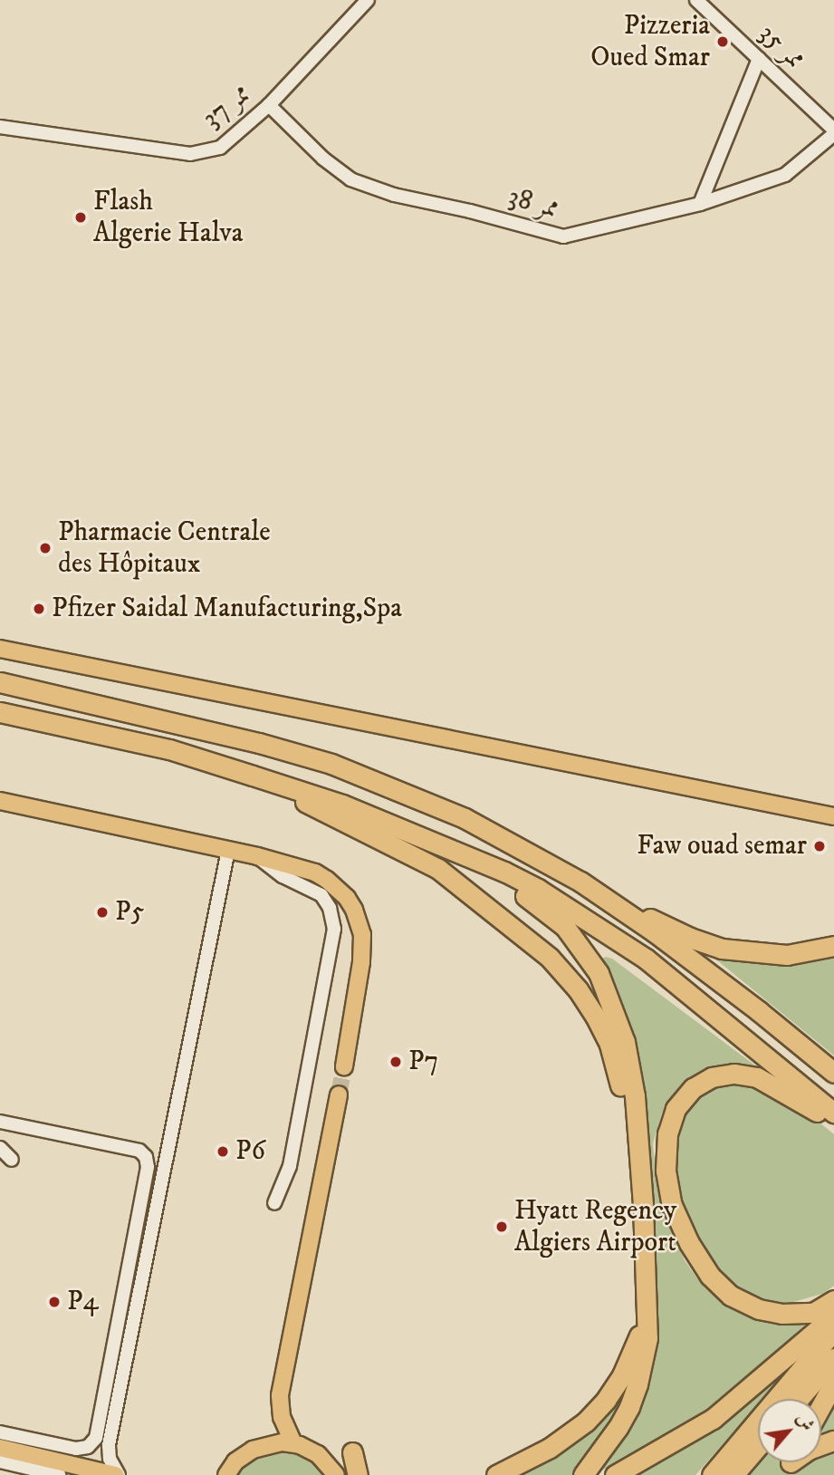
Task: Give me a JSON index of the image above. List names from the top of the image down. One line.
{"streets":{"street":["ممر 35","ممر 37","ممر 38"]},"crossings":[["ممر 35","ممر 38"],["ممر 37","ممر 38"]],"places":["Pizzeria Oued Smar","Flash Algerie Halva","Pharmacie Centrale des Hôpitaux","Pfizer Saidal Manufacturing,Spa","Faw ouad semar","P5","P7","P6","Hyatt Regency Algiers Airport","P4"],"north":"top right"}
